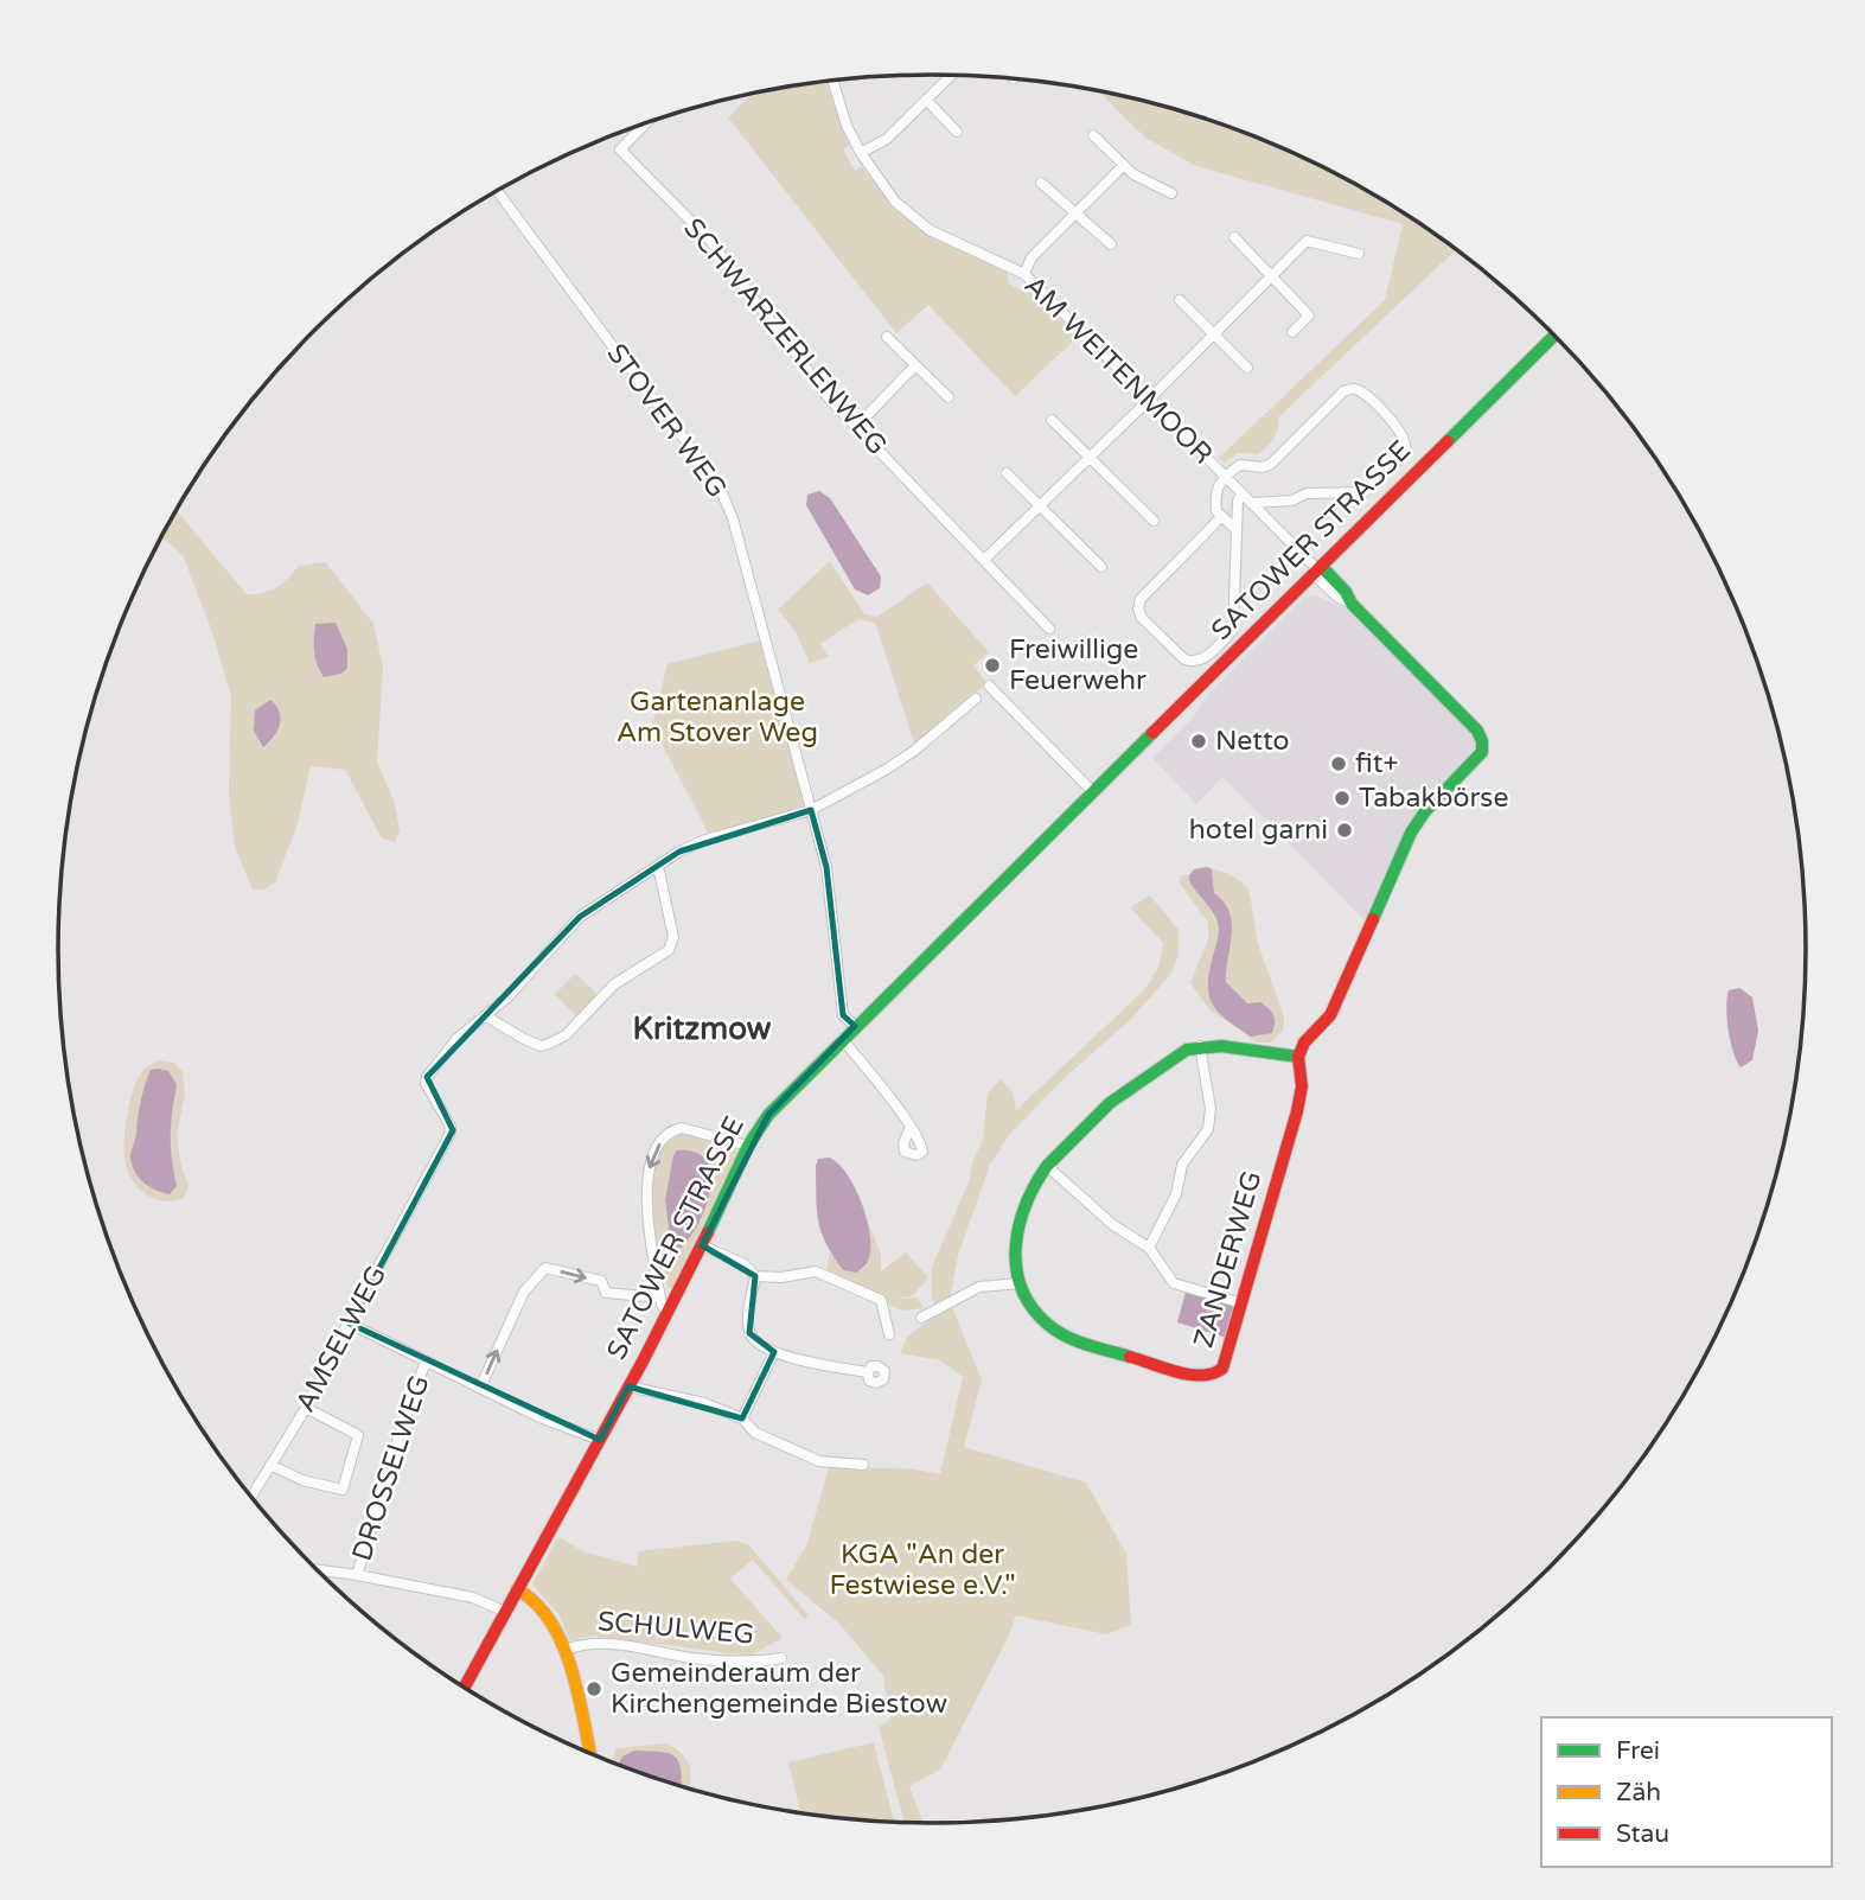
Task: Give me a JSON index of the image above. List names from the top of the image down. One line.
{"streets":{"street":["SCHWARZERLENWEG","AM WEITENMOOR","STOVER WEG","SATOWER STRASSE","ZANDERWEG","AMSELWEG","DROSSELWEG","SCHULWEG"]},"crossings":[["AM WEITENMOOR","SATOWER STRASSE"],["STOVER WEG","SATOWER STRASSE"],["SATOWER STRASSE","SCHULWEG"]],"districts":["Kritzmow"],"parks":["Gartenanlage Am Stover Weg","KGA \"An der Festwiese e.V.\""],"places":["Freiwillige Feuerwehr","Netto","fit+","Tabakbörse","hotel garni","Gemeinderaum der Kirchengemeinde Biestow"],"legend":["Frei","Zäh","Stau"]}
